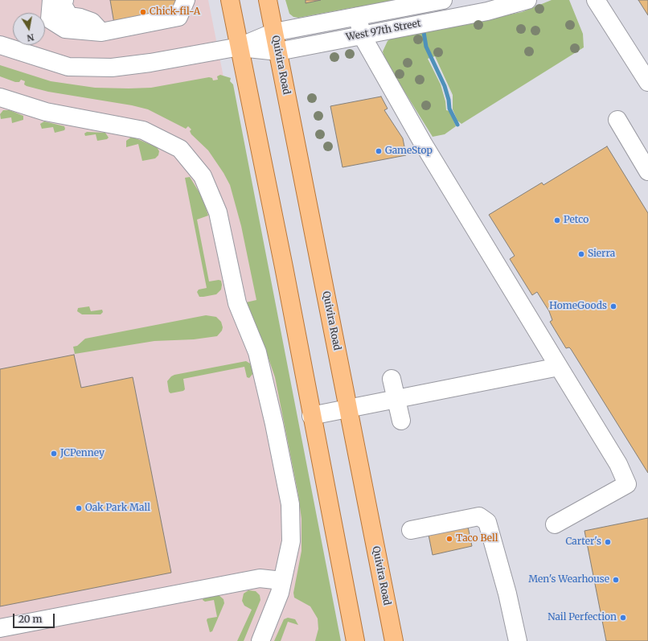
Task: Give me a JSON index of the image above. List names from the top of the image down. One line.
{"streets":{"main road":["Quivira Road"],"street":["West 97th Street"]},"crossings":[["West 97th Street","Quivira Road"]],"places":["Chick-fil-A","GameStop","Petco","Sierra","HomeGoods","JCPenney","Oak Park Mall","Taco Bell","Carter's","Men's Wearhouse","Nail Perfection"],"scale_bar":"20 m","north":"bottom"}
